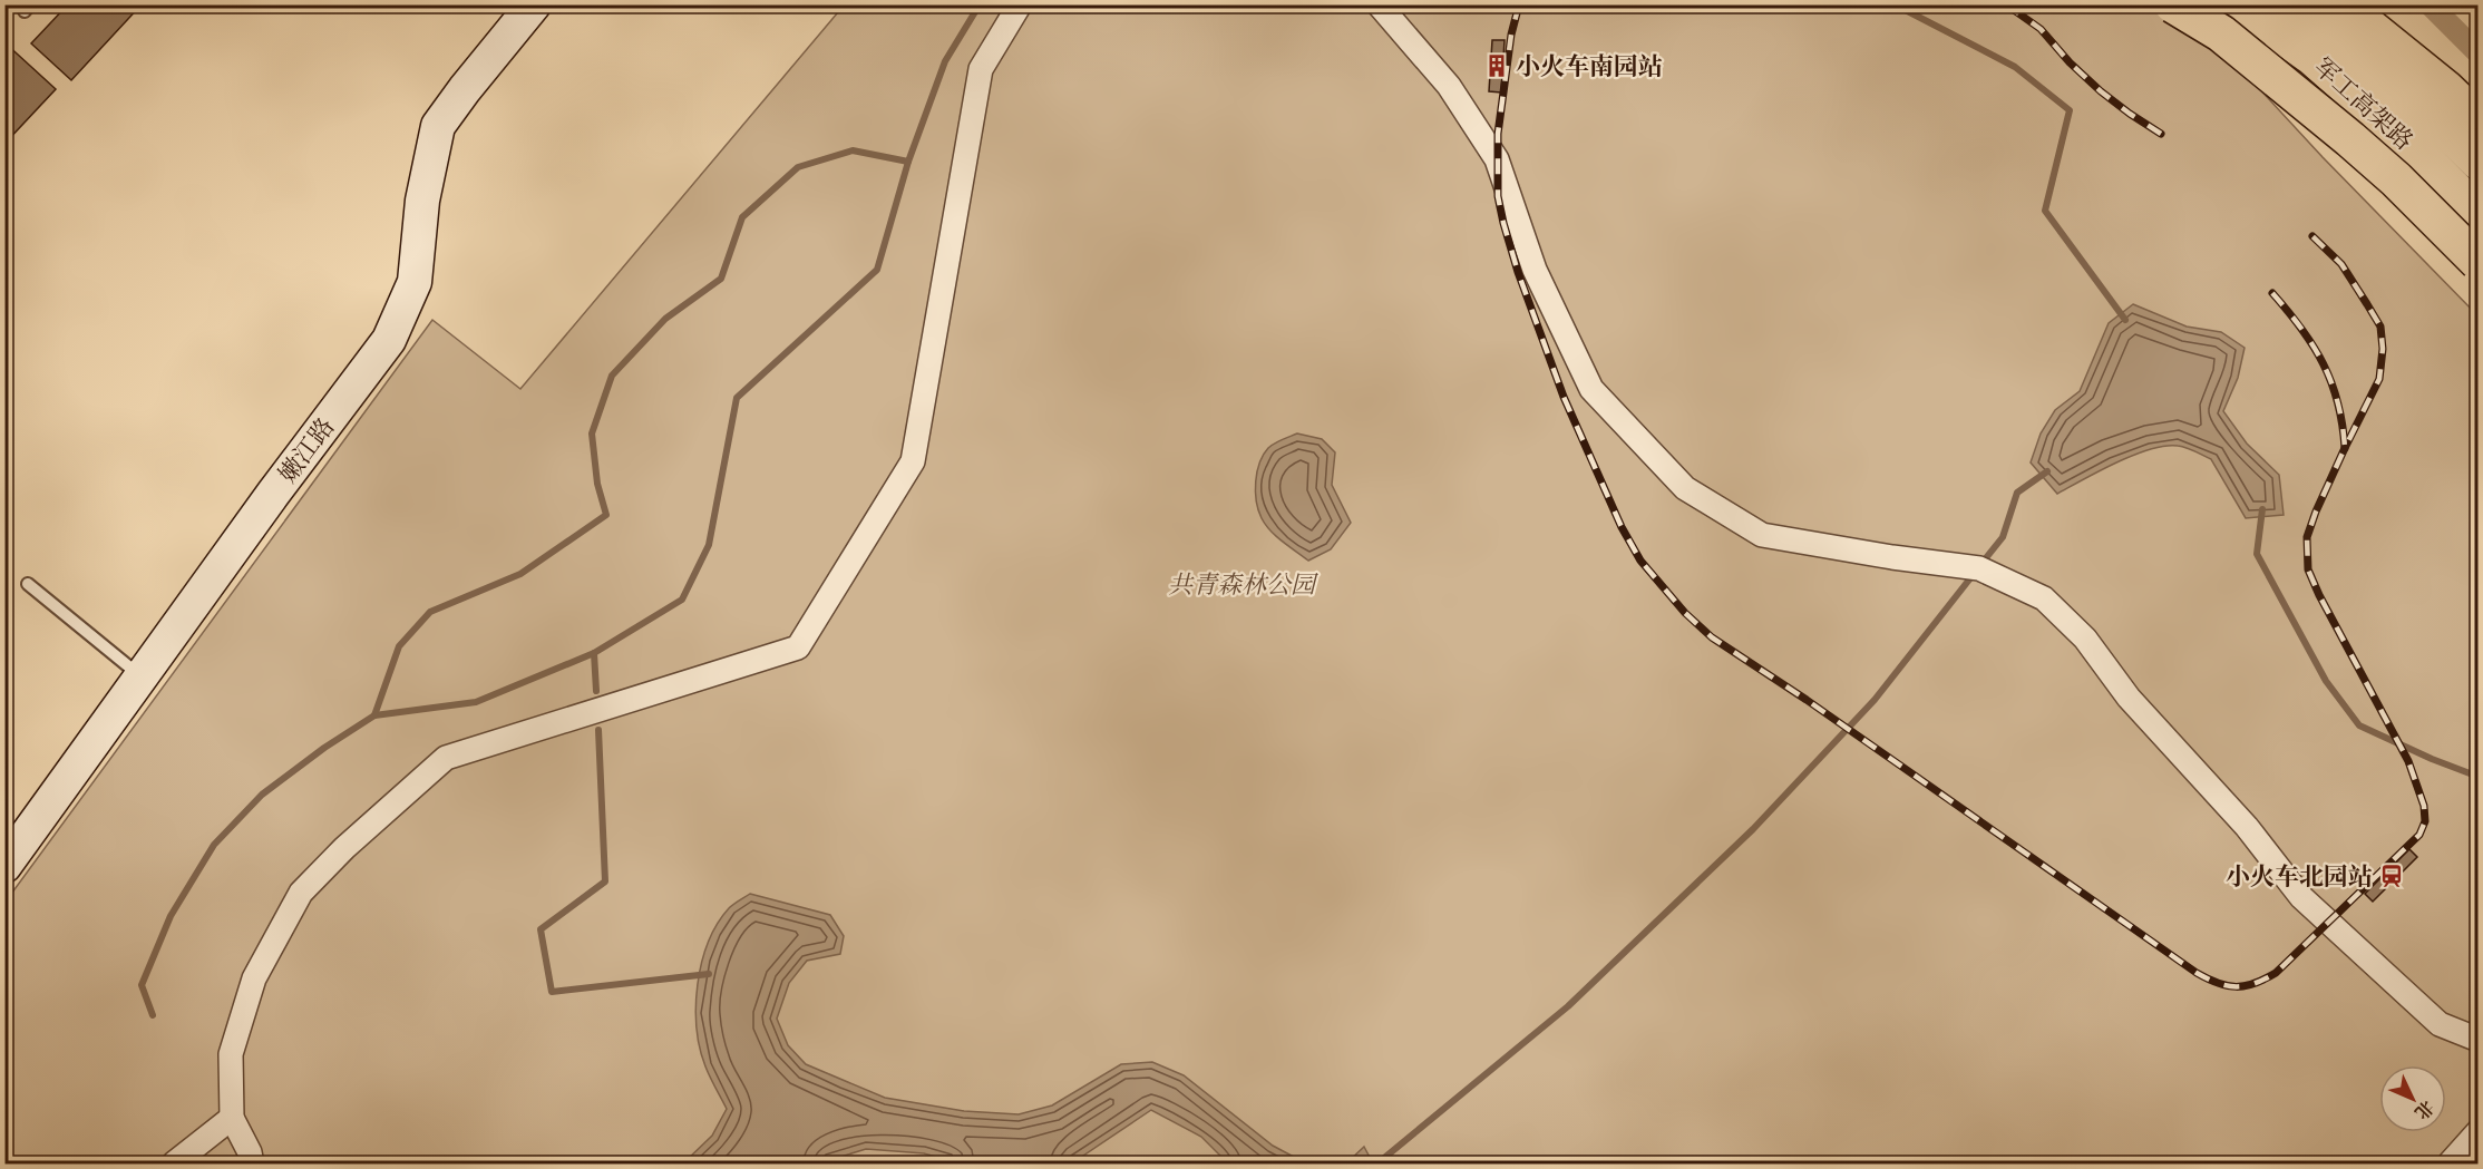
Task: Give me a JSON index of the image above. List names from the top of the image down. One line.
{"streets":{"highway":["军工高架路"],"street":["嫩江路"]},"parks":["共青森林公园"],"places":{"building":["小火车南园站"],"station":["小火车北园站"]},"north":"bottom right"}
